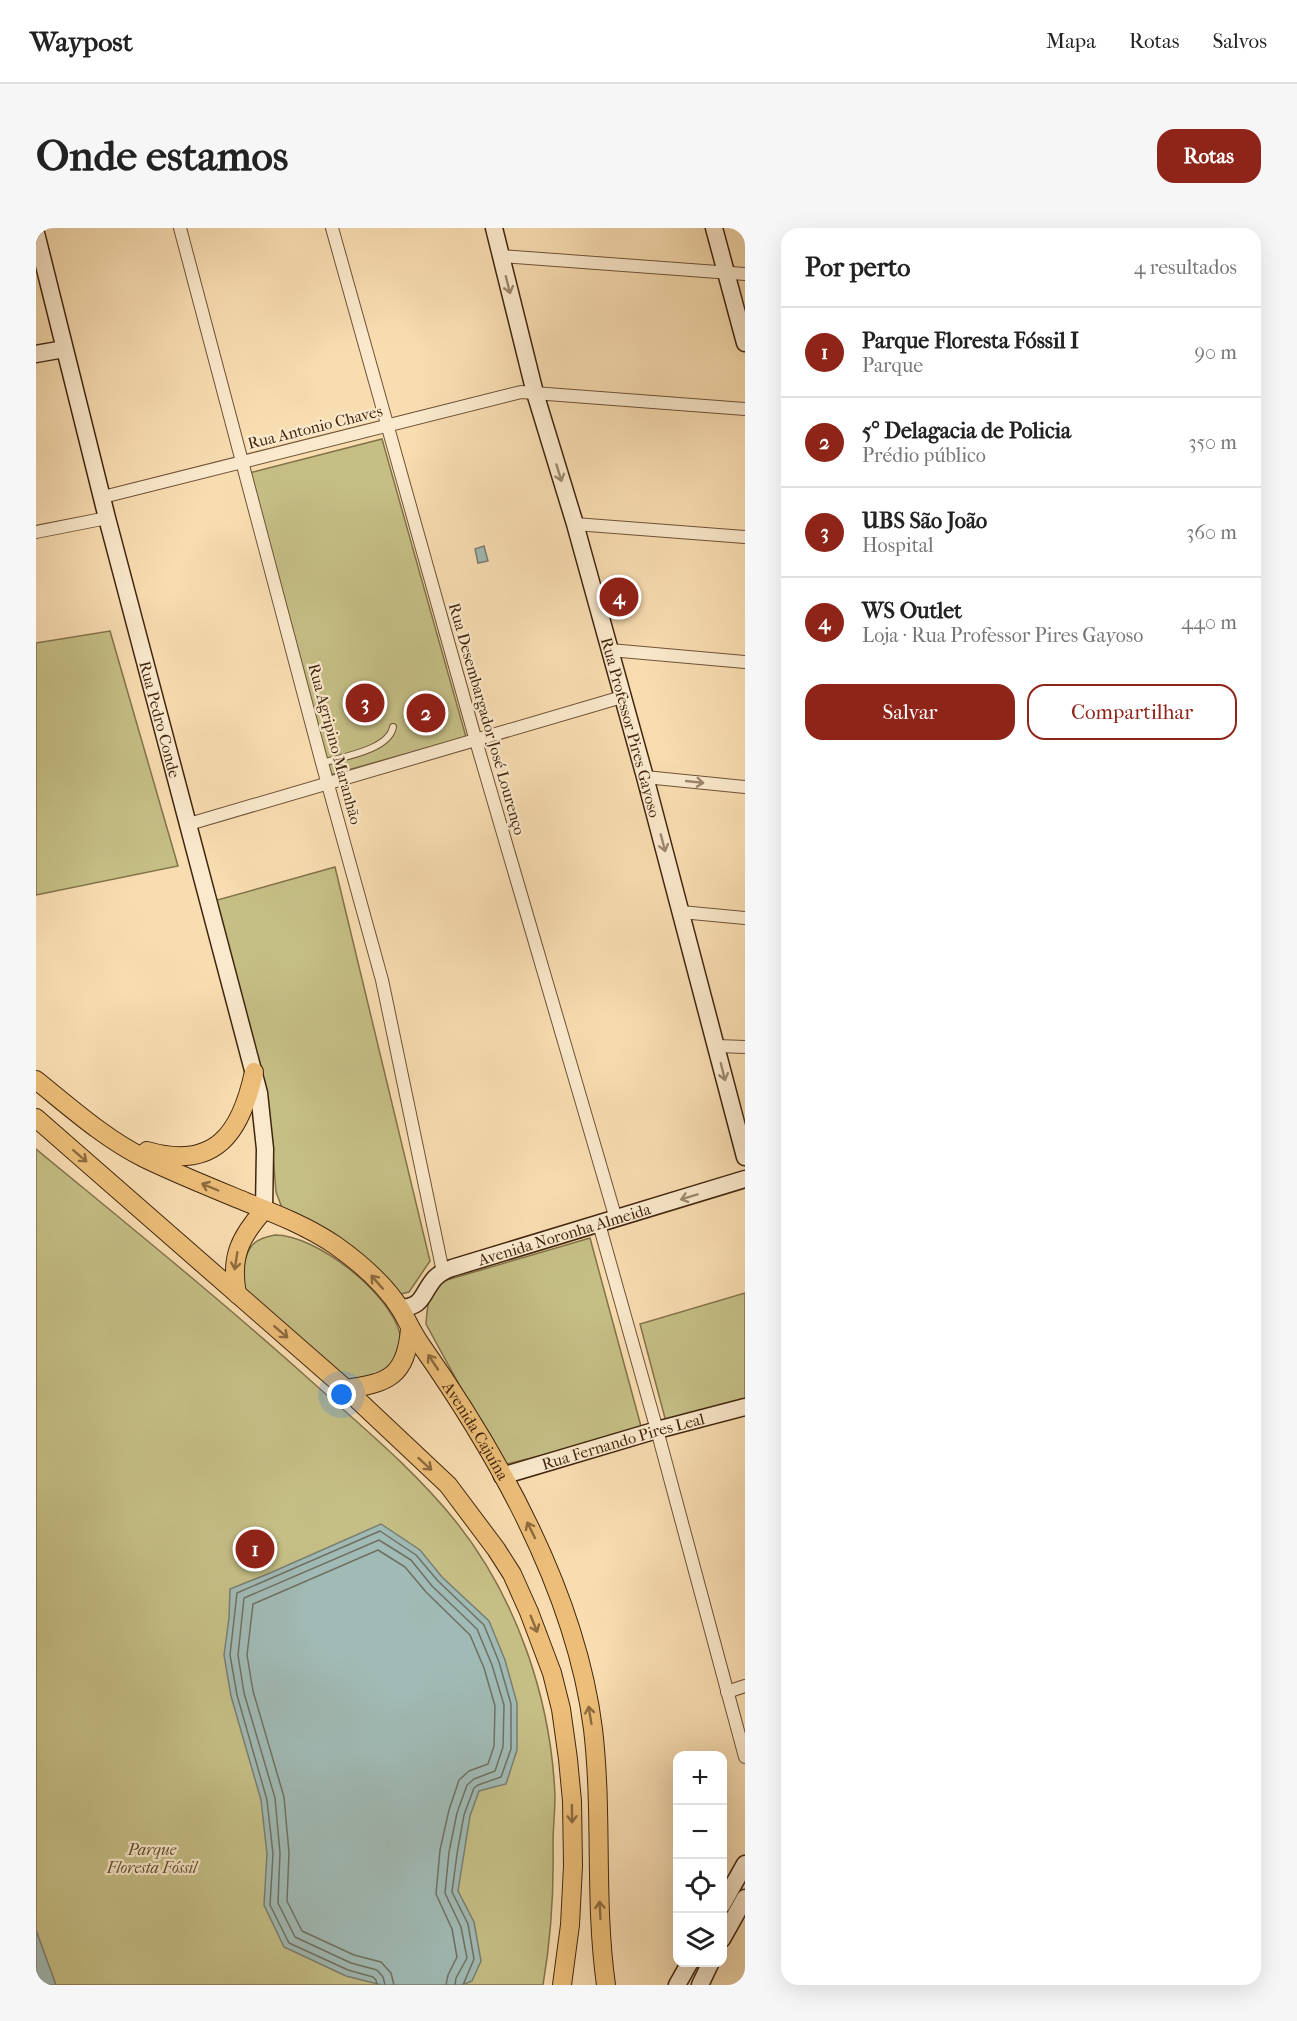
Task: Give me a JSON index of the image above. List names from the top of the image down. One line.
{"streets":{"main road":["Rua Pedro Conde","Rua Professor Pires Gayoso","Avenida Noronha Almeida","Avenida Cajuína","Rua Fernando Pires Leal"],"street":["Rua Antonio Chaves","Rua Desembargador José Lourenço","Rua Agripino Maranhão"]},"crossings":[["Rua Antonio Chaves","Rua Desembargador José Lourenço"],["Rua Antonio Chaves","Rua Pedro Conde"],["Rua Antonio Chaves","Rua Professor Pires Gayoso"],["Rua Antonio Chaves","Rua Agripino Maranhão"],["Rua Desembargador José Lourenço","Avenida Noronha Almeida"],["Rua Pedro Conde","Avenida Cajuína"],["Rua Agripino Maranhão","Avenida Noronha Almeida"],["Avenida Cajuína","Rua Fernando Pires Leal"]],"one_way":["Rua Professor Pires Gayoso","Avenida Noronha Almeida"],"parks":["Parque Floresta Fóssil"],"page":{"header":"Waypost","nav":["Mapa","Rotas","Salvos"],"buttons":["Rotas",["Salvar","Compartilhar"]],"title":"Onde estamos","heading":["Por perto","4 resultados"],"list":[{"mark":"1","name":"Parque Floresta Fóssil I","note":"Parque","value":"90 m"},{"mark":"2","name":"5° Delagacia de Policia","note":"Prédio público","value":"350 m"},{"mark":"3","name":"UBS São João","note":"Hospital","value":"360 m"},{"mark":"4","name":"WS Outlet","note":"Loja · Rua Professor Pires Gayoso","value":"440 m"}],"pins":["4","3","2","1"],"map_buttons":["+","−"]}}
